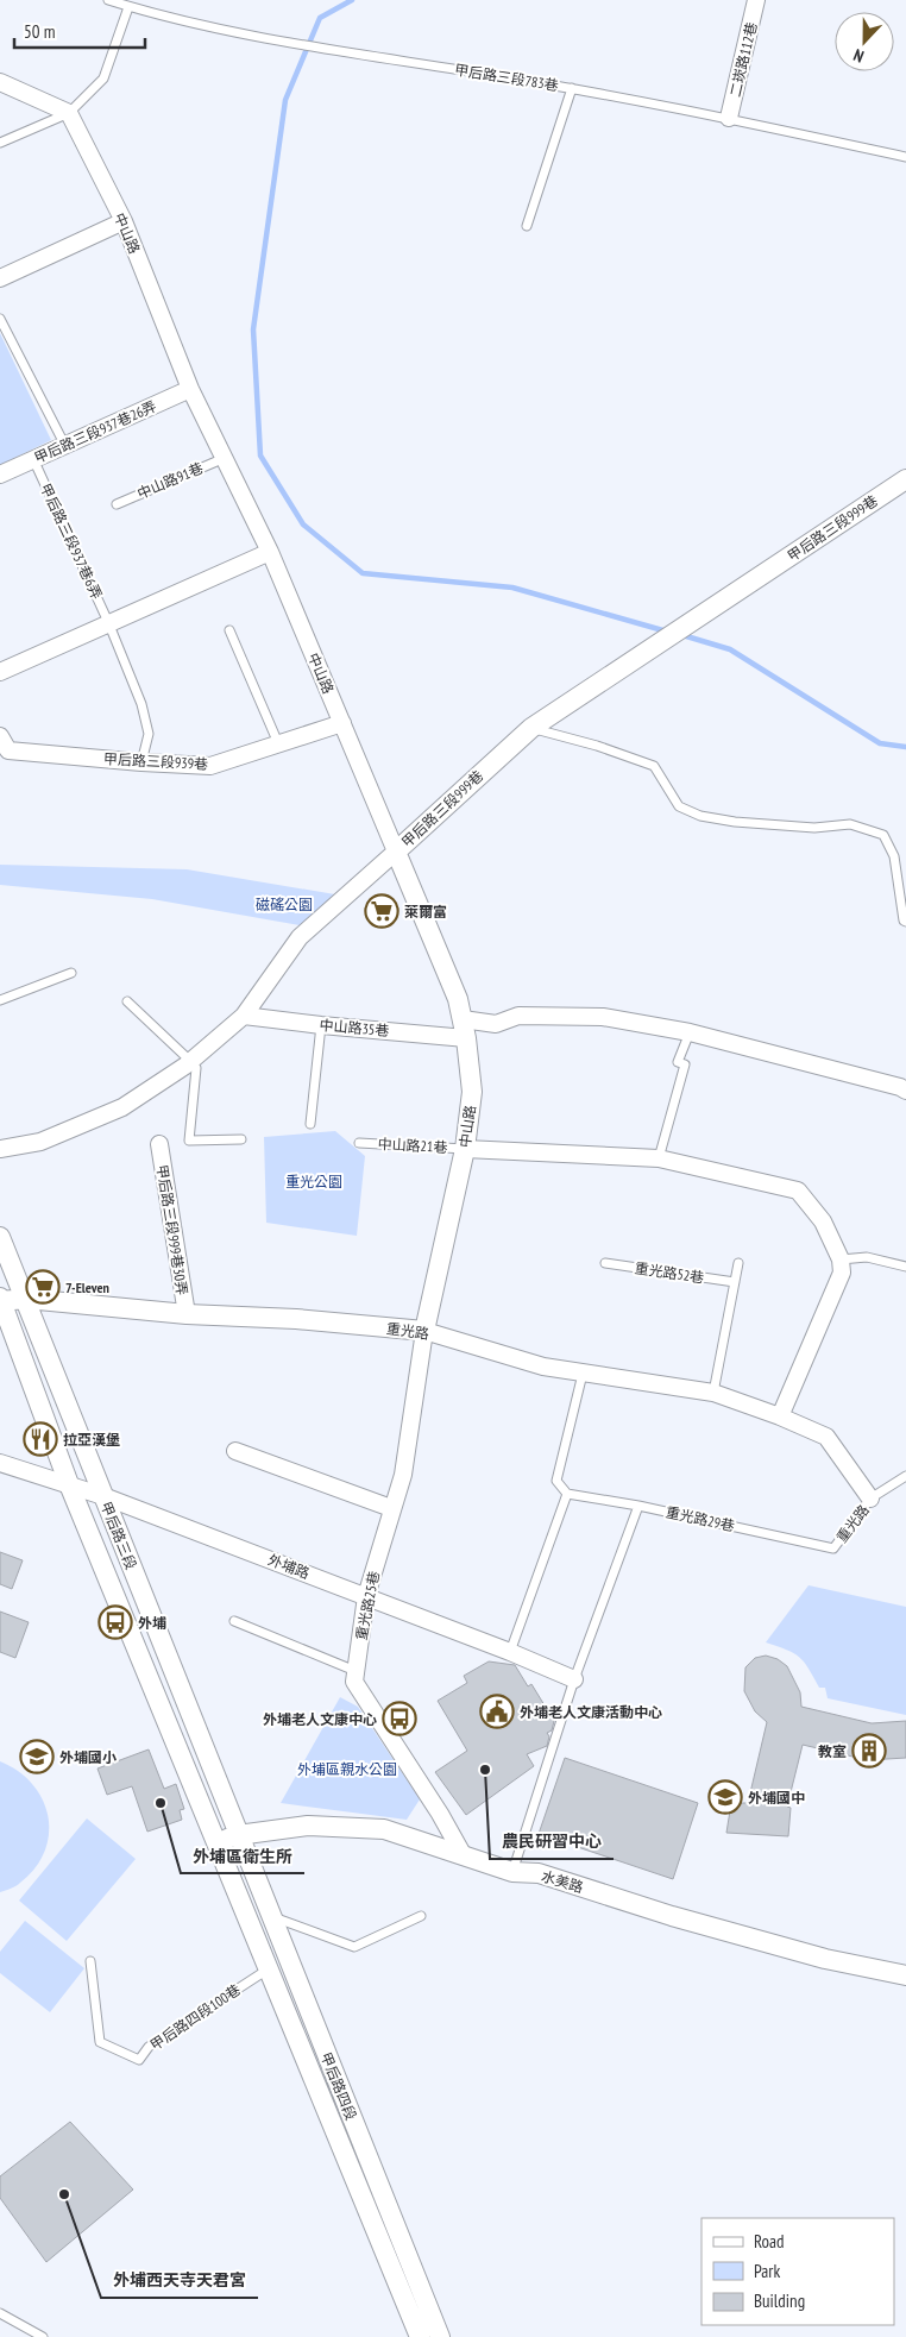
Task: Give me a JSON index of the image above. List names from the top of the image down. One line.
{"streets":{"street":["二崁路112巷","中山路","甲后路三段937巷26弄","甲后路三段999巷","甲后路三段939巷","中山路35巷","甲后路三段999巷30弄","重光路","甲后路三段","外埔路","重光路25巷","水美路","甲后路四段"],"lane":["甲后路三段783巷","中山路91巷","甲后路三段937巷6弄","中山路21巷","重光路52巷","重光路29巷","甲后路四段100巷"]},"crossings":[["二崁路112巷","甲后路三段783巷"],["中山路","甲后路三段937巷26弄"],["中山路","中山路91巷"],["中山路","甲后路三段999巷"],["中山路","甲后路三段939巷"],["中山路","中山路35巷"],["中山路","中山路21巷"],["中山路","重光路"],["中山路","重光路25巷"],["甲后路三段937巷26弄","甲后路三段937巷6弄"],["甲后路三段999巷","中山路35巷"],["甲后路三段937巷6弄","甲后路三段939巷"],["甲后路三段999巷30弄","重光路"],["重光路","重光路29巷"],["重光路","甲后路三段"],["重光路","重光路25巷"],["甲后路三段","外埔路"],["甲后路三段","水美路"],["甲后路三段","甲后路四段"],["外埔路","重光路25巷"],["重光路25巷","水美路"],["水美路","甲后路四段"],["甲后路四段100巷","甲后路四段"]],"parks":["磁磘公園","重光公園","外埔區親水公園"],"places":{"supermarket":["萊爾富","7-Eleven"],"restaurant":["拉亞漢堡"],"bus stop":["外埔","外埔老人文康中心"],"public building":["外埔老人文康活動中心"],"building":["教室"],"school or university":["外埔國小","外埔國中"],"other":["農民研習中心","外埔區衛生所","外埔西天寺天君宮"]},"legend":["Road","Park","Building"],"scale_bar":"50 m","north":"bottom"}
